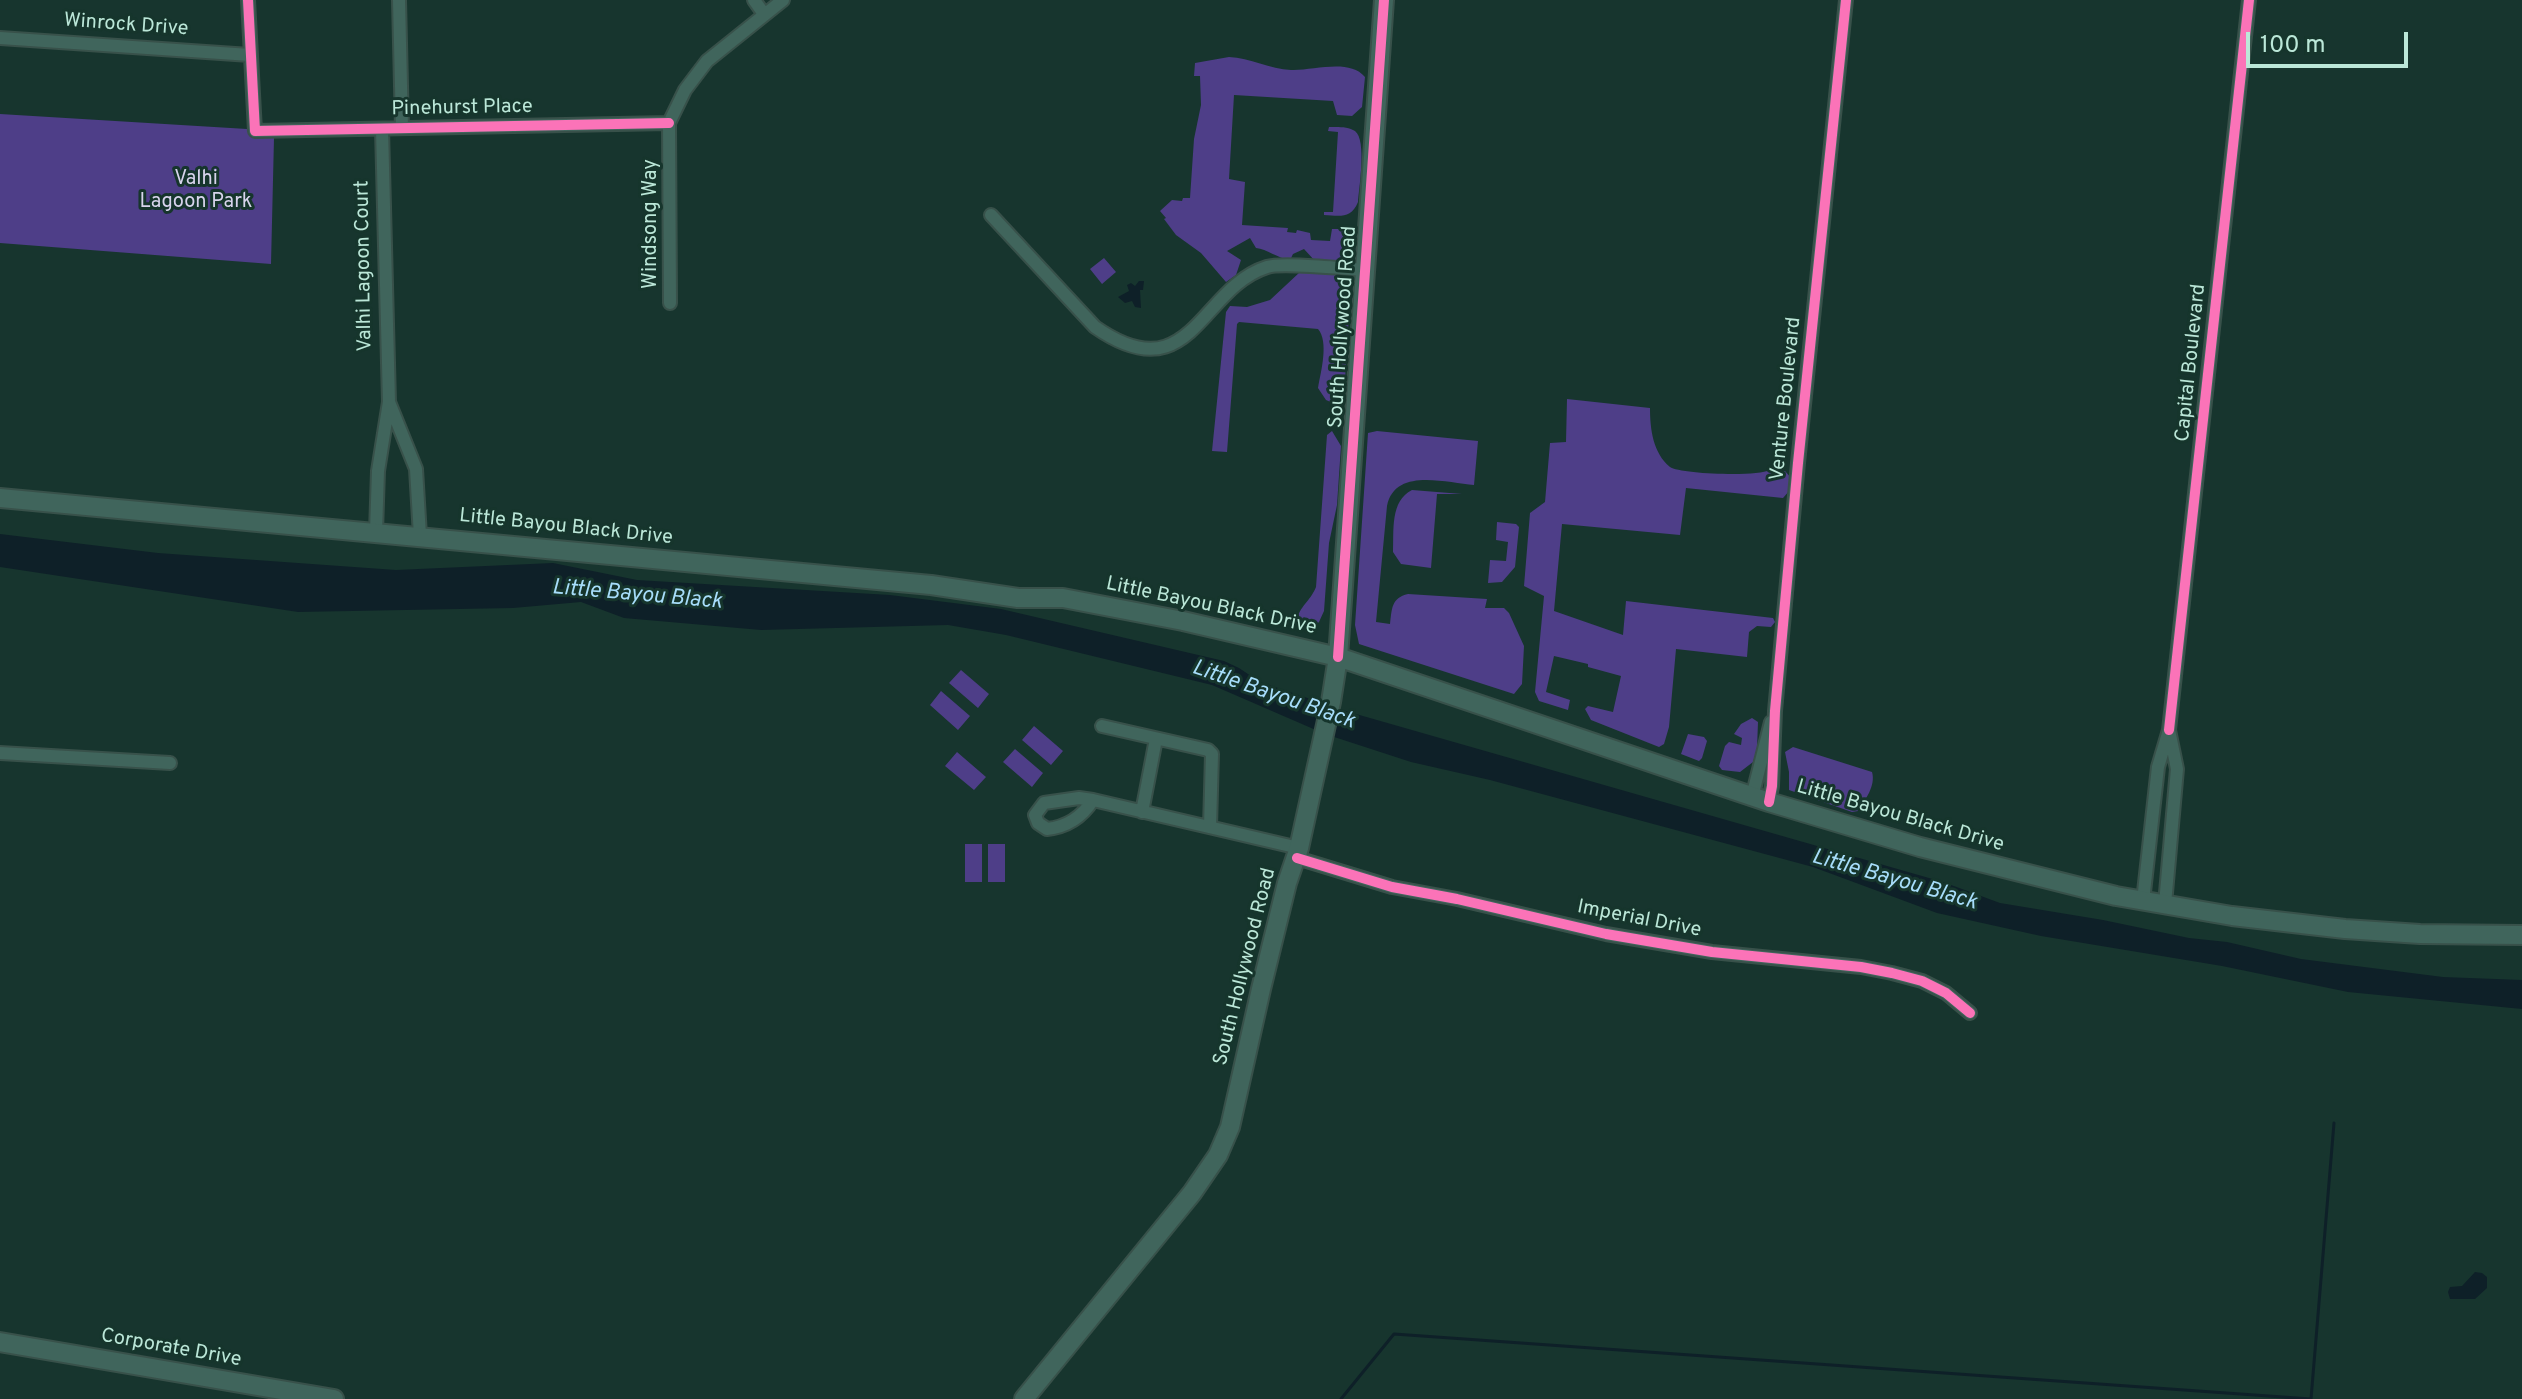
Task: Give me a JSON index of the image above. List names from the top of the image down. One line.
{"streets":{"main road":["South Hollywood Road","Little Bayou Black Drive","Corporate Drive"],"street":["Winrock Drive","Pinehurst Place","Windsong Way","Valhi Lagoon Court","Capital Boulevard","Venture Boulevard","Imperial Drive"]},"crossings":[["Winrock Drive","Pinehurst Place"],["Pinehurst Place","Windsong Way"],["Pinehurst Place","Valhi Lagoon Court"],["Valhi Lagoon Court","Little Bayou Black Drive"],["South Hollywood Road","Little Bayou Black Drive"],["South Hollywood Road","Imperial Drive"],["Capital Boulevard","Little Bayou Black Drive"],["Venture Boulevard","Little Bayou Black Drive"]],"water":["Little Bayou Black"],"parks":["Valhi Lagoon Park"],"scale_bar":"100 m"}
